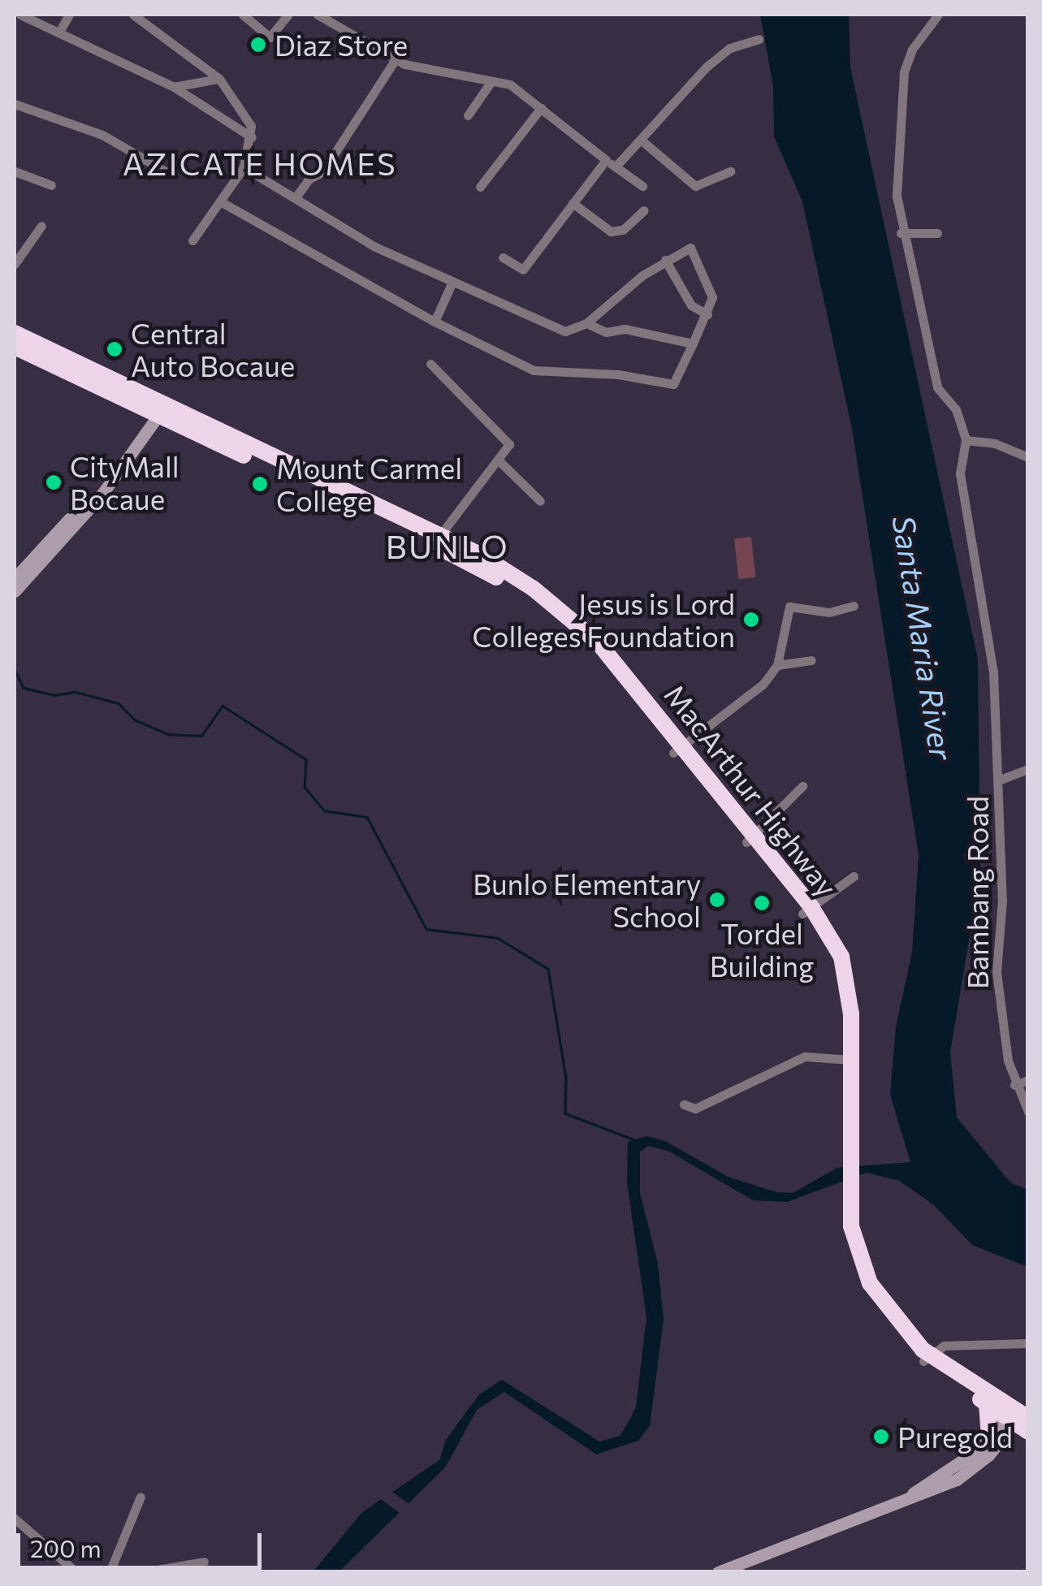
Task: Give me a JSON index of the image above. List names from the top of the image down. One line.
{"streets":{"highway":["MacArthur Highway"],"street":["Bambang Road"]},"districts":["AZICATE HOMES","BUNLO"],"water":["Santa Maria River"],"places":["Diaz Store","Central Auto Bocaue","CityMall Bocaue","Mount Carmel College","Jesus is Lord Colleges Foundation","Bunlo Elementary School","Tordel Building","Puregold"],"scale_bar":"200 m"}
